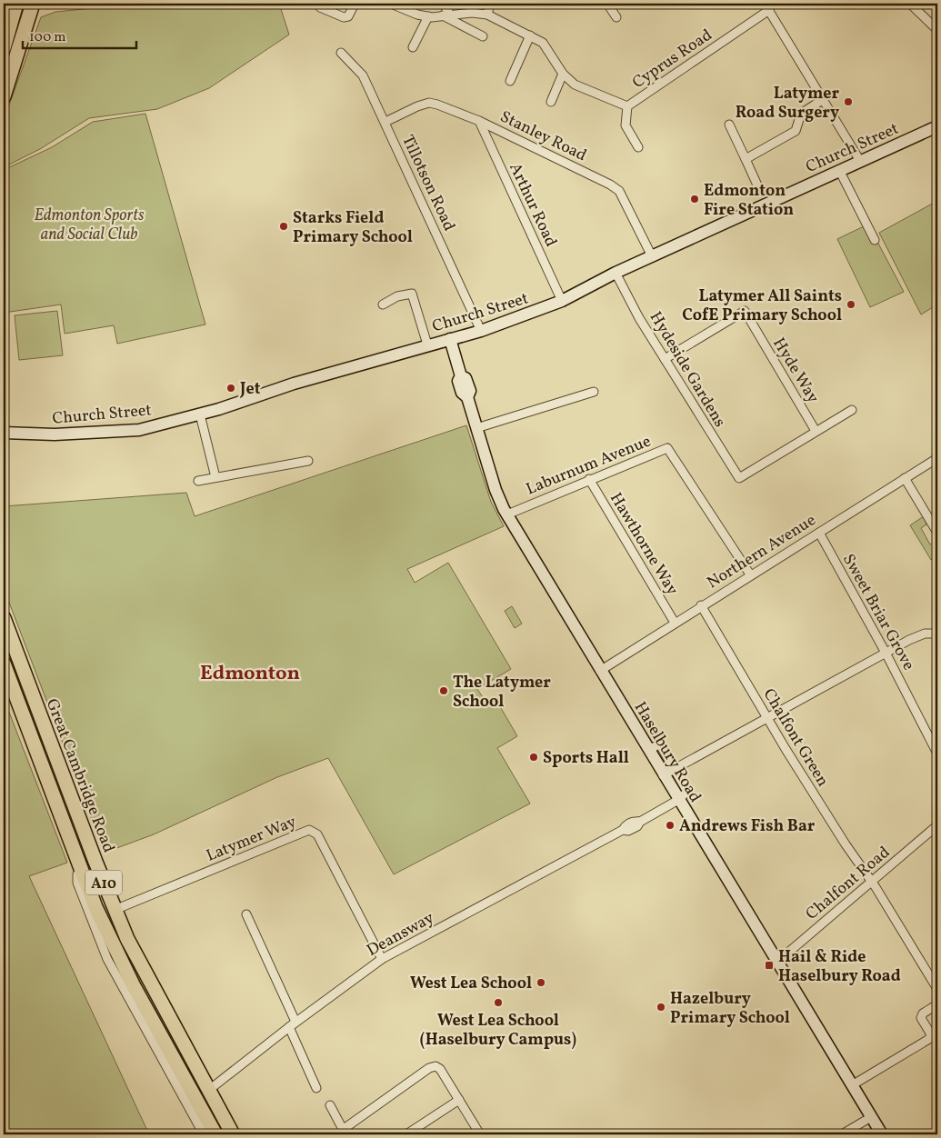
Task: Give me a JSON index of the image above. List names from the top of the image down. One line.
{"streets":{"highway":["Great Cambridge Road","A10"],"main road":["Church Street","Haselbury Road"],"street":["Cyprus Road","Stanley Road","Tillotson Road","Arthur Road","Hydeside Gardens","Hyde Way","Laburnum Avenue","Hawthorne Way","Northern Avenue","Sweet Briar Grove","Chalfont Green","Latymer Way","Chalfont Road","Deansway"]},"crossings":[["Stanley Road","Church Street"],["Stanley Road","Tillotson Road"],["Stanley Road","Arthur Road"],["Church Street","Tillotson Road"],["Church Street","Arthur Road"],["Church Street","Hydeside Gardens"],["Church Street","Haselbury Road"],["Hydeside Gardens","Hyde Way"],["Laburnum Avenue","Hawthorne Way"],["Laburnum Avenue","Northern Avenue"],["Laburnum Avenue","Haselbury Road"],["Hawthorne Way","Northern Avenue"],["Northern Avenue","Sweet Briar Grove"],["Northern Avenue","Chalfont Green"],["Northern Avenue","Haselbury Road"],["Chalfont Green","Chalfont Road"],["Haselbury Road","Chalfont Road"],["Haselbury Road","Deansway"],["Great Cambridge Road","Latymer Way"],["Great Cambridge Road","Deansway"],["Latymer Way","Deansway"]],"districts":["Edmonton"],"parks":["Edmonton Sports and Social Club"],"places":{"other":["Latymer Road Surgery","Edmonton Fire Station","Starks Field Primary School","Latymer All Saints CofE Primary School","Jet","The Latymer School","Sports Hall","Andrews Fish Bar","West Lea School","West Lea School (Haselbury Campus)","Hazelbury Primary School"],"transit":["Hail & Ride Haselbury Road"]},"scale_bar":"100 m"}
